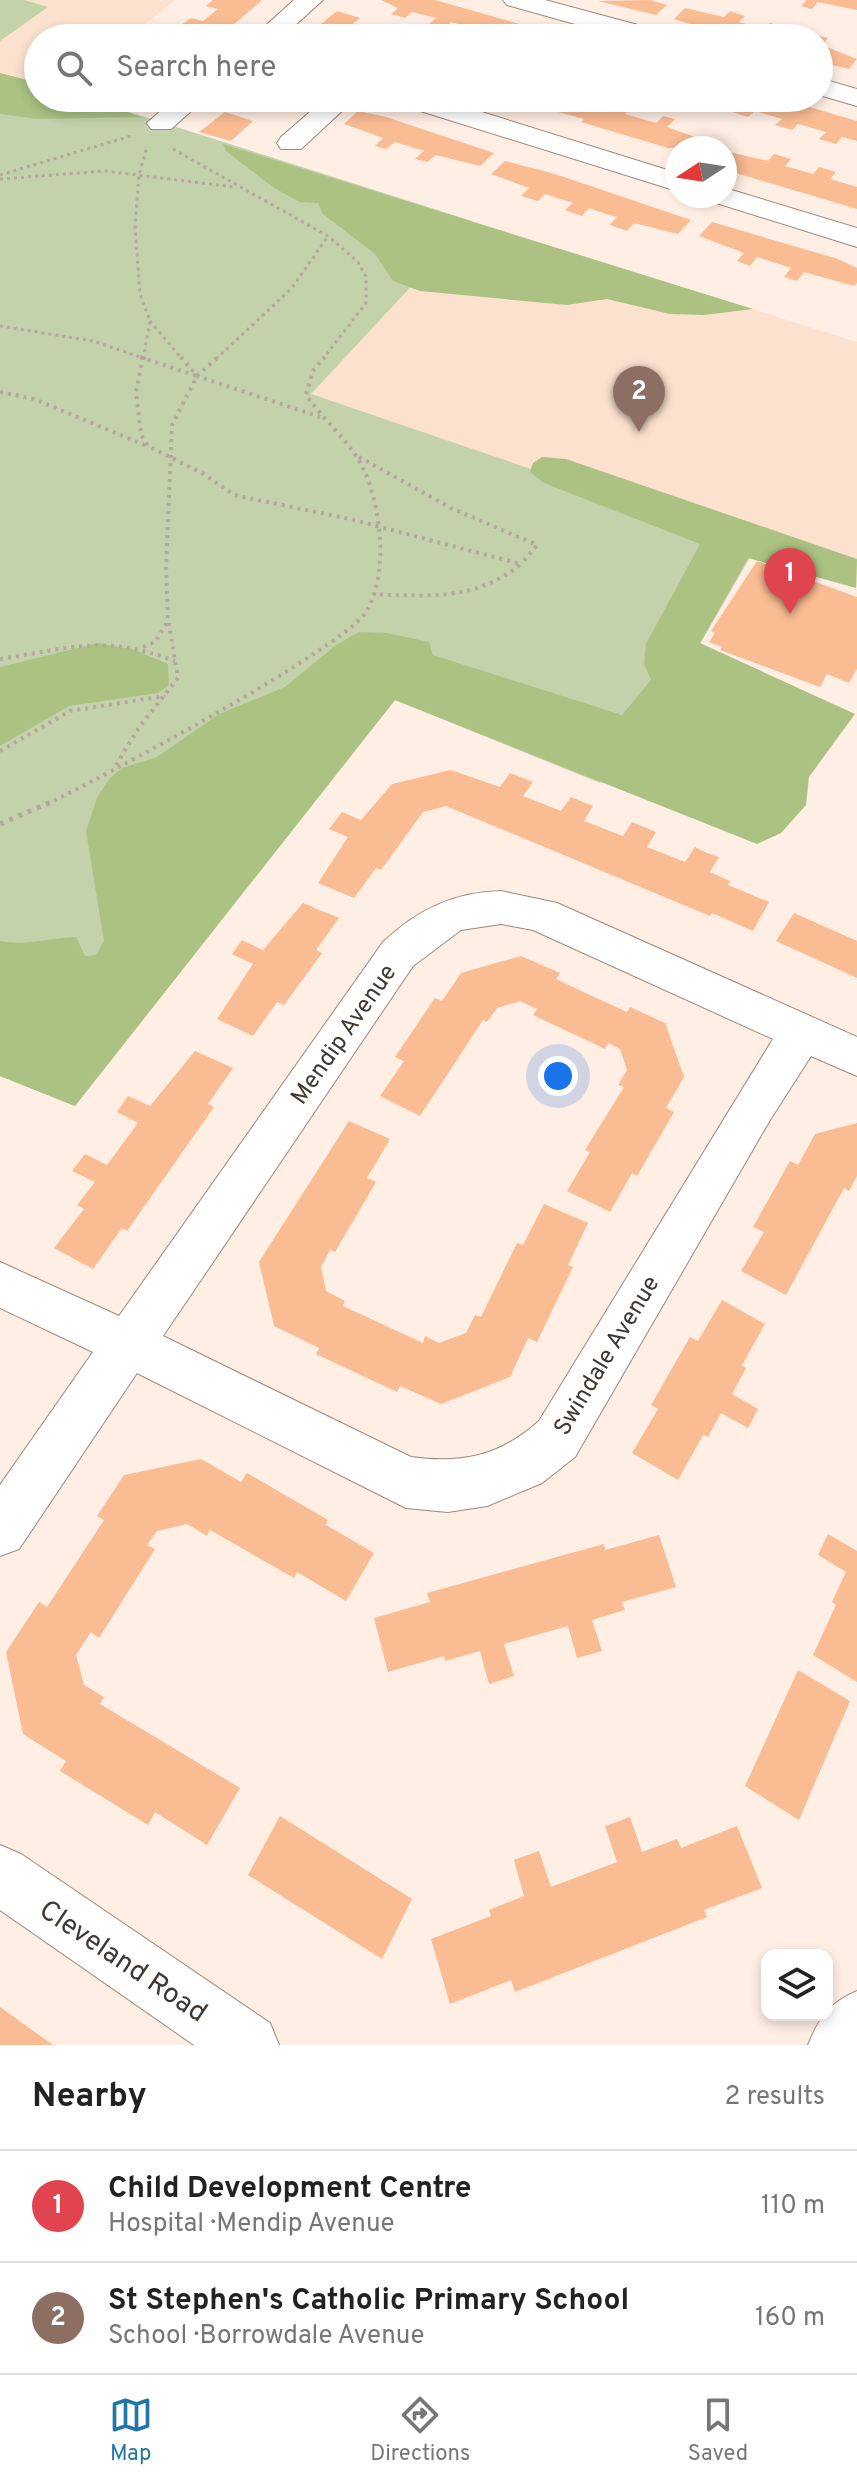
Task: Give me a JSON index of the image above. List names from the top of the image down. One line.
{"streets":{"street":["Mendip Avenue","Swindale Avenue","Cleveland Road"]},"crossings":[["Mendip Avenue","Swindale Avenue"]],"north":"left","page":{"search":"Search here","pins":["2","1"],"heading":["Nearby","2 results"],"list":[{"mark":"1","name":"Child Development Centre","note":"Hospital · Mendip Avenue","value":"110 m"},{"mark":"2","name":"St Stephen's Catholic Primary School","note":"School · Borrowdale Avenue","value":"160 m"}],"nav":["Map","Directions","Saved"]}}
